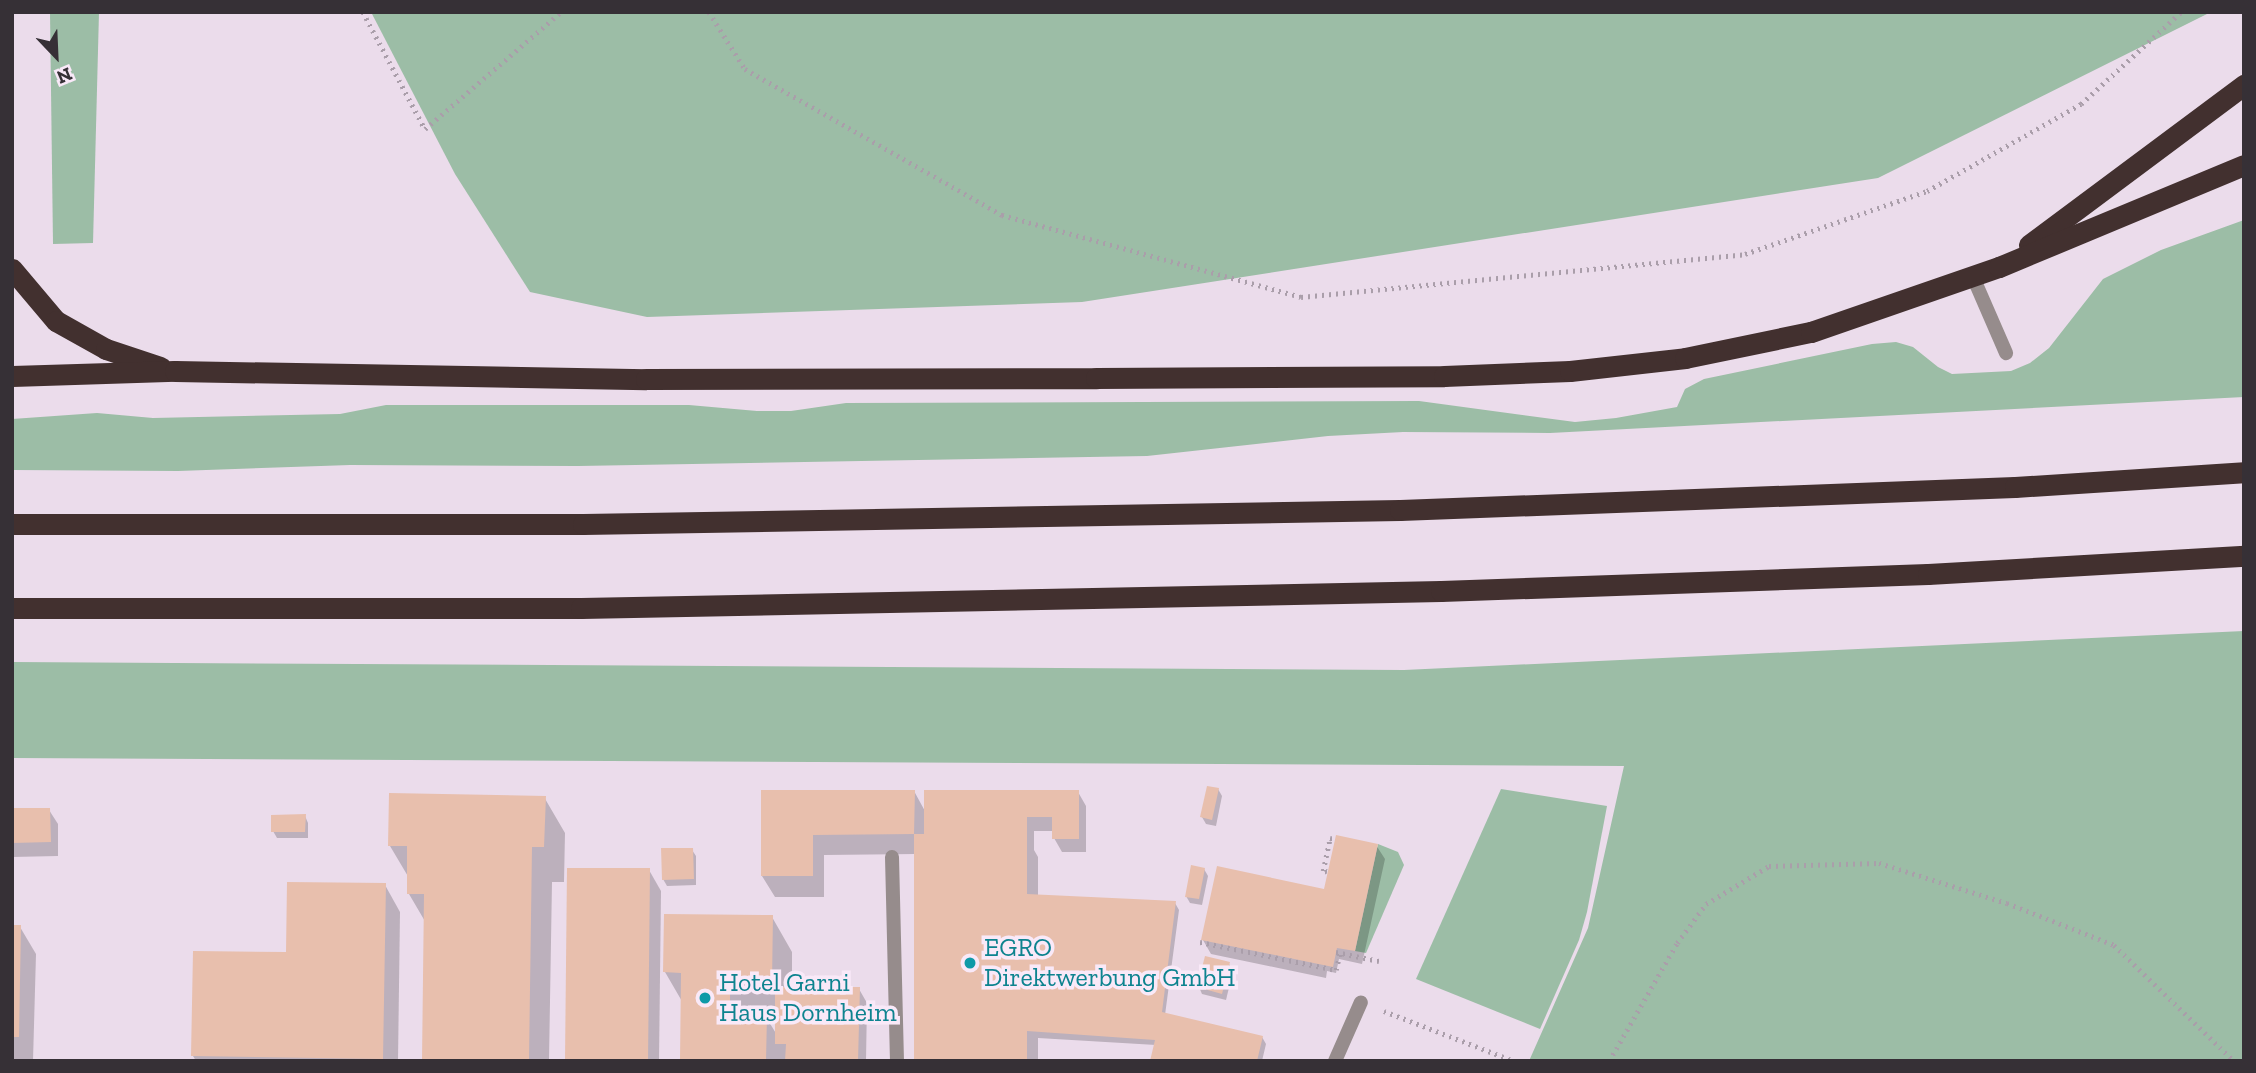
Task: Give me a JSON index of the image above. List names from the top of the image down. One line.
{"places":["EGRO Direktwerbung GmbH","Hotel Garni Haus Dornheim"],"north":"bottom right"}
